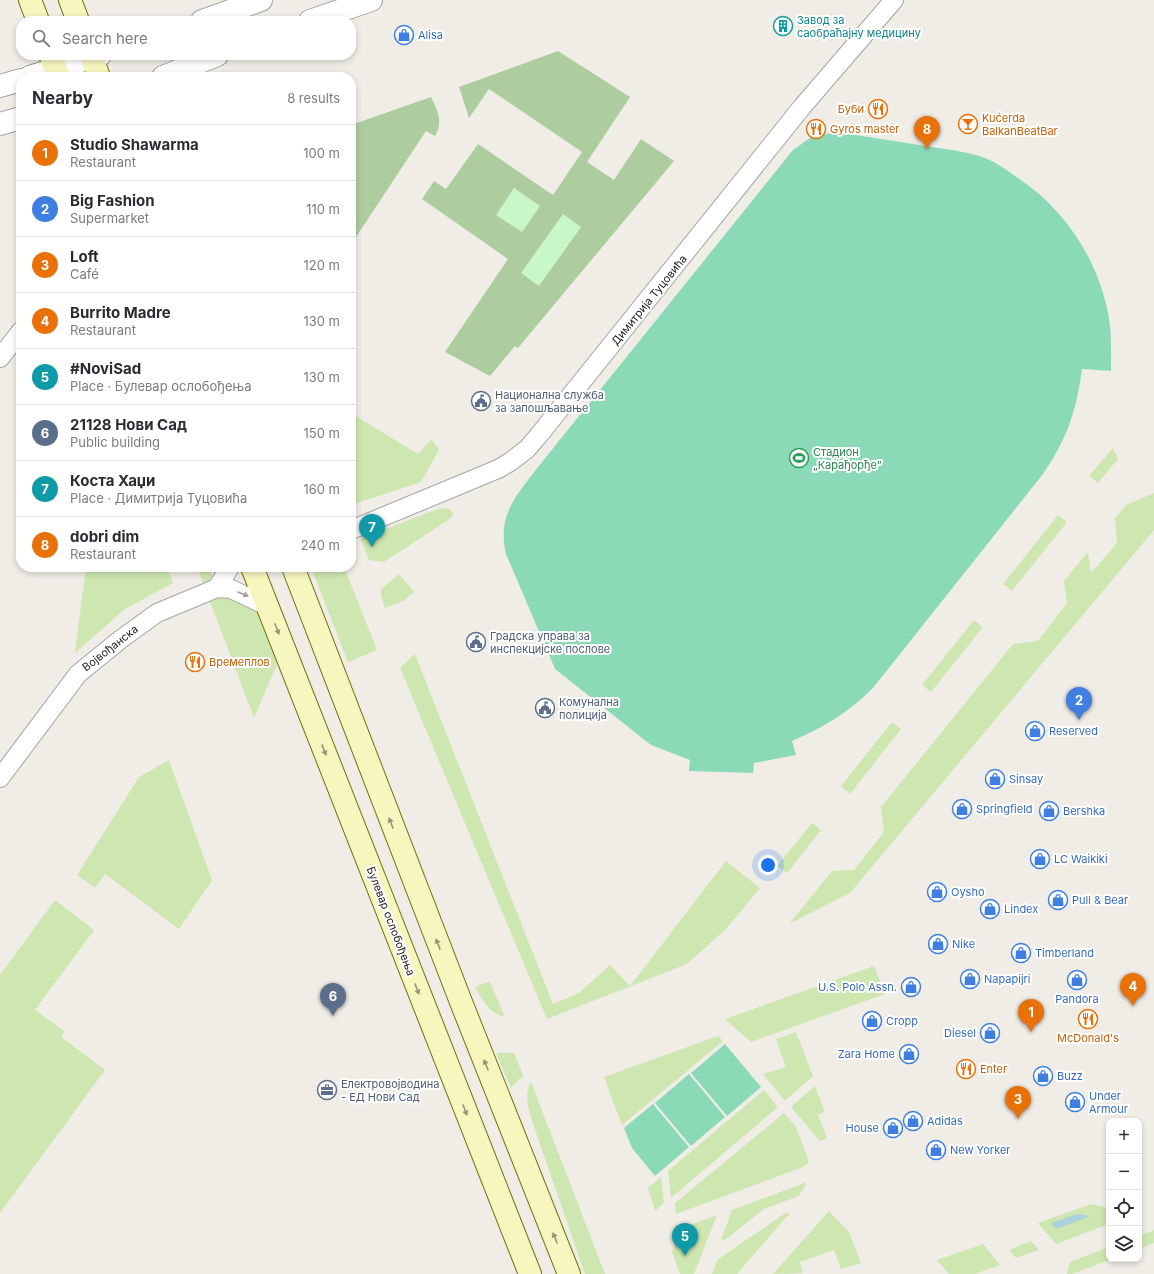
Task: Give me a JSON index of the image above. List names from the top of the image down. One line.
{"streets":{"main road":["Булевар ослобођења"],"street":["Димитрија Туцовића","Војвођанска"]},"places":{"building":["Завод за саобраћајну медицину"],"shop":["Alisa","Reserved","Sinsay","Springfield","Bershka","LC Waikiki","Oysho","Pull & Bear","Lindex","Nike","Timberland","Napapijri","Pandora","U.S. Polo Assn.","Cropp","Diesel","Zara Home","Buzz","Under Armour","Adidas","House","New Yorker"],"restaurant":["Буби","Gyros master","Времеплов","McDonald's","Enter"],"bar":["Kućerda BalkanBeatBar"],"public building":["Национална служба за запошљавање","Градска управа за инспекцијске послове","Комунална полиција"],"sports":["Стадион „Карађорђе”"],"office":["Електровојводина - ЕД Нови Сад"]},"page":{"search":"Search here","heading":["Nearby","8 results"],"pins":["8","7","2","4","6","1","3","5"],"list":[{"mark":"1","name":"Studio Shawarma","note":"Restaurant","value":"100 m"},{"mark":"2","name":"Big Fashion","note":"Supermarket","value":"110 m"},{"mark":"3","name":"Loft","note":"Café","value":"120 m"},{"mark":"4","name":"Burrito Madre","note":"Restaurant","value":"130 m"},{"mark":"5","name":"#NoviSad","note":"Place · Булевар ослобођења","value":"130 m"},{"mark":"6","name":"21128 Нови Сад","note":"Public building","value":"150 m"},{"mark":"7","name":"Коста Хаџи","note":"Place · Димитрија Туцовића","value":"160 m"},{"mark":"8","name":"dobri dim","note":"Restaurant","value":"240 m"}],"map_buttons":["+","−"]}}
